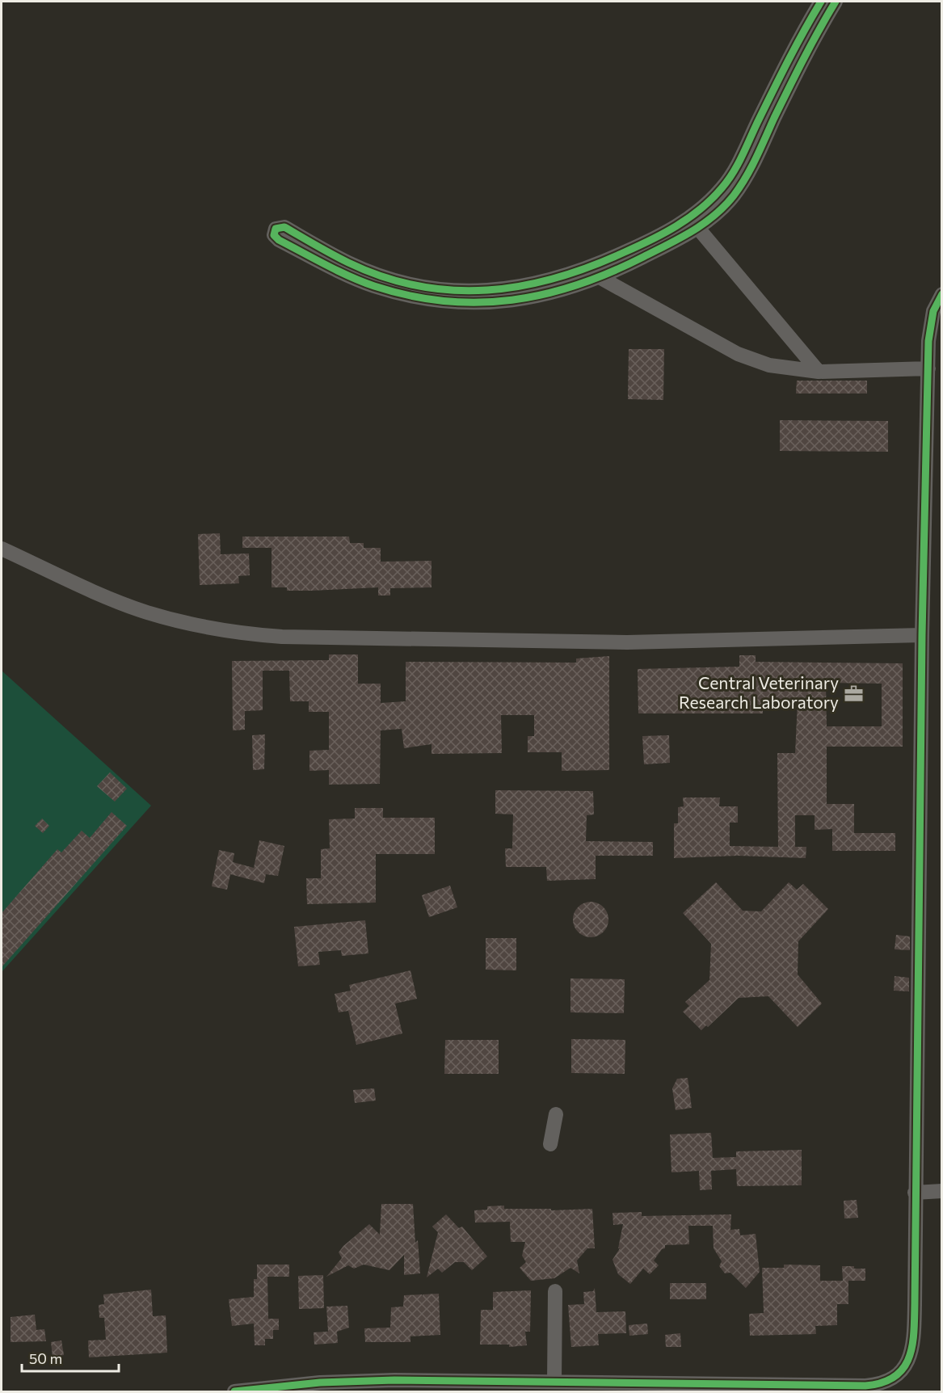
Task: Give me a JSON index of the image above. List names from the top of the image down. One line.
{"places":{"office":["Central Veterinary Research Laboratory"]},"scale_bar":"50 m"}
